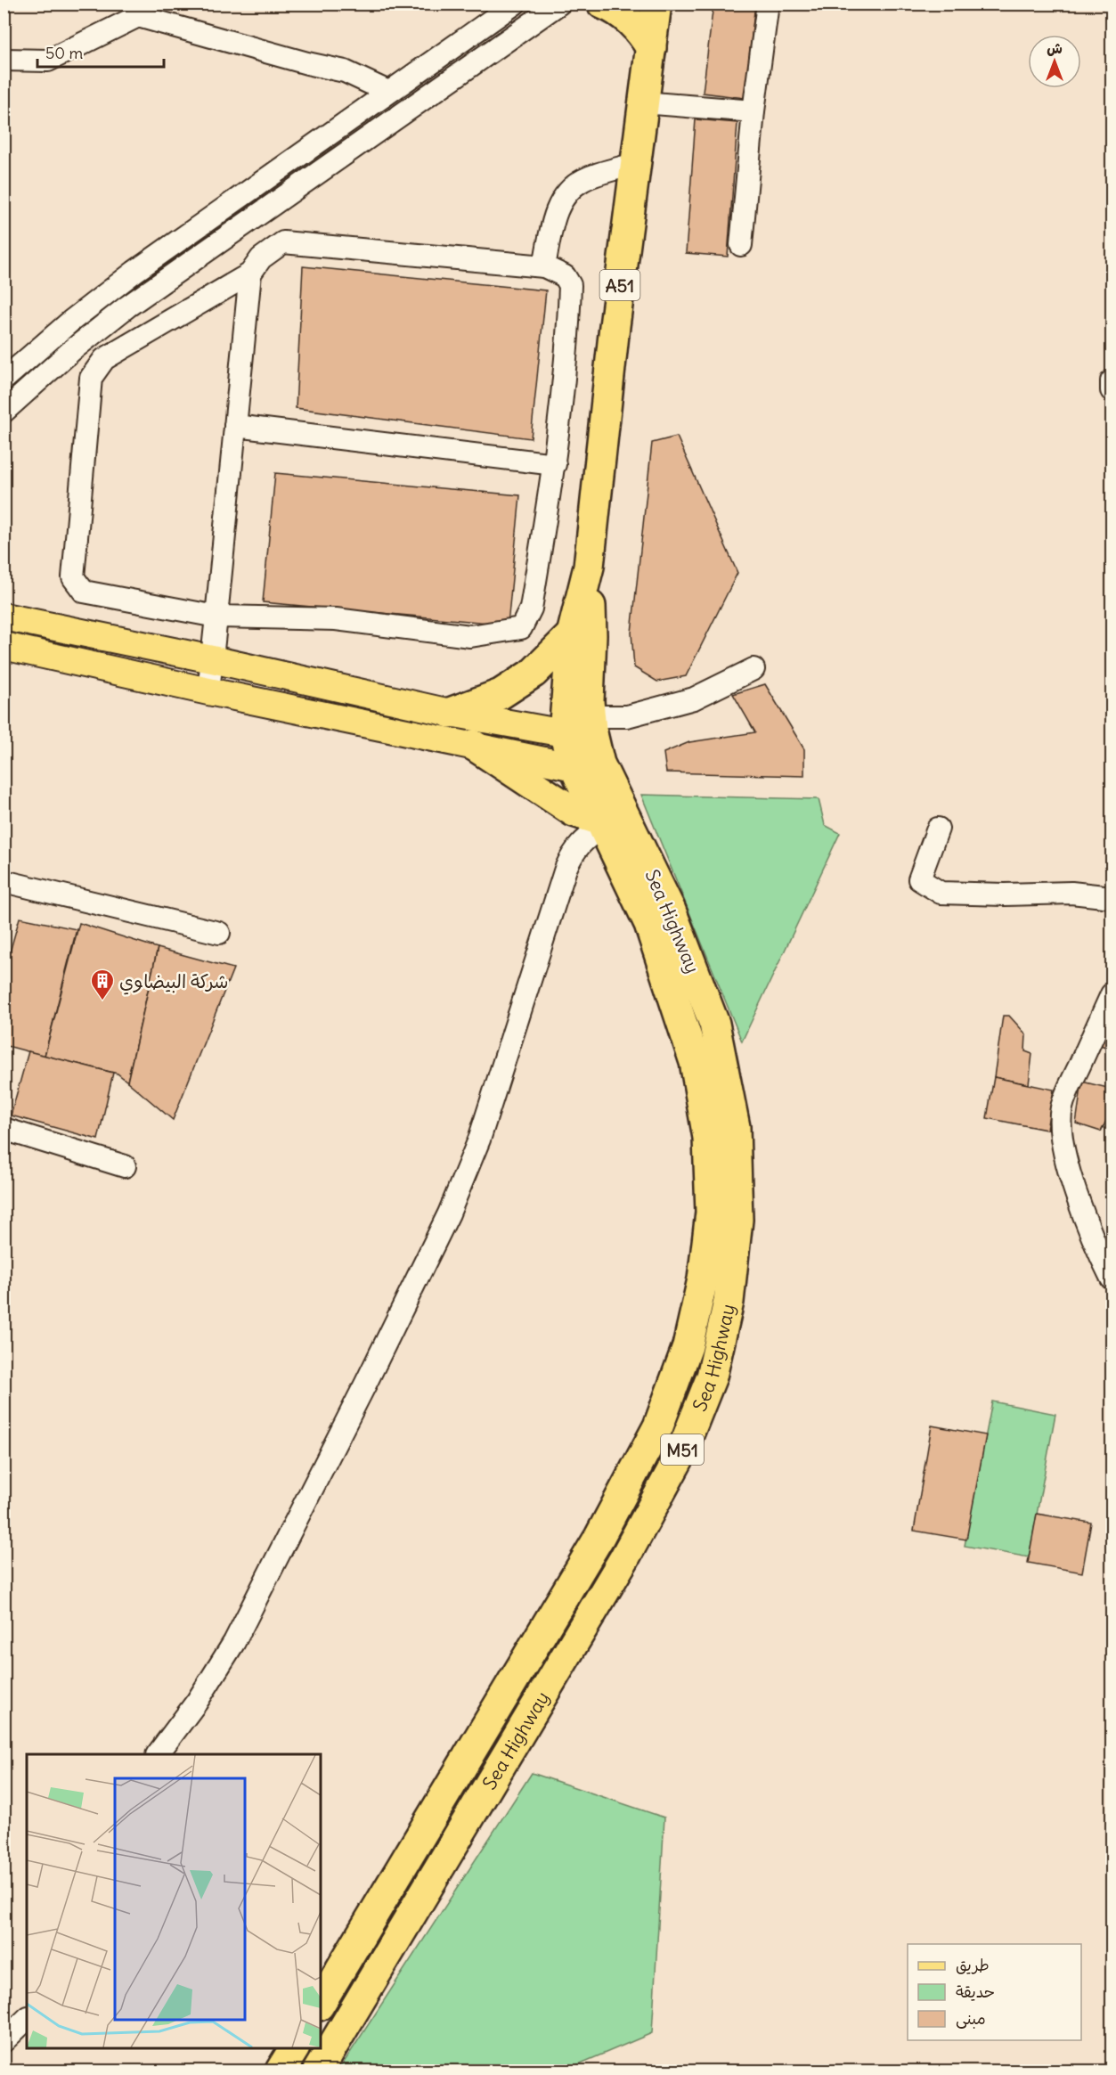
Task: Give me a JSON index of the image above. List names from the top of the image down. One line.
{"streets":{"highway":["A51","Sea Highway","M51"]},"crossings":[["A51","Sea Highway"]],"places":{"building":["شركة البيضاوي"]},"legend":["طريق","حديقة","مبنى"],"scale_bar":"50 m","north":"top"}
